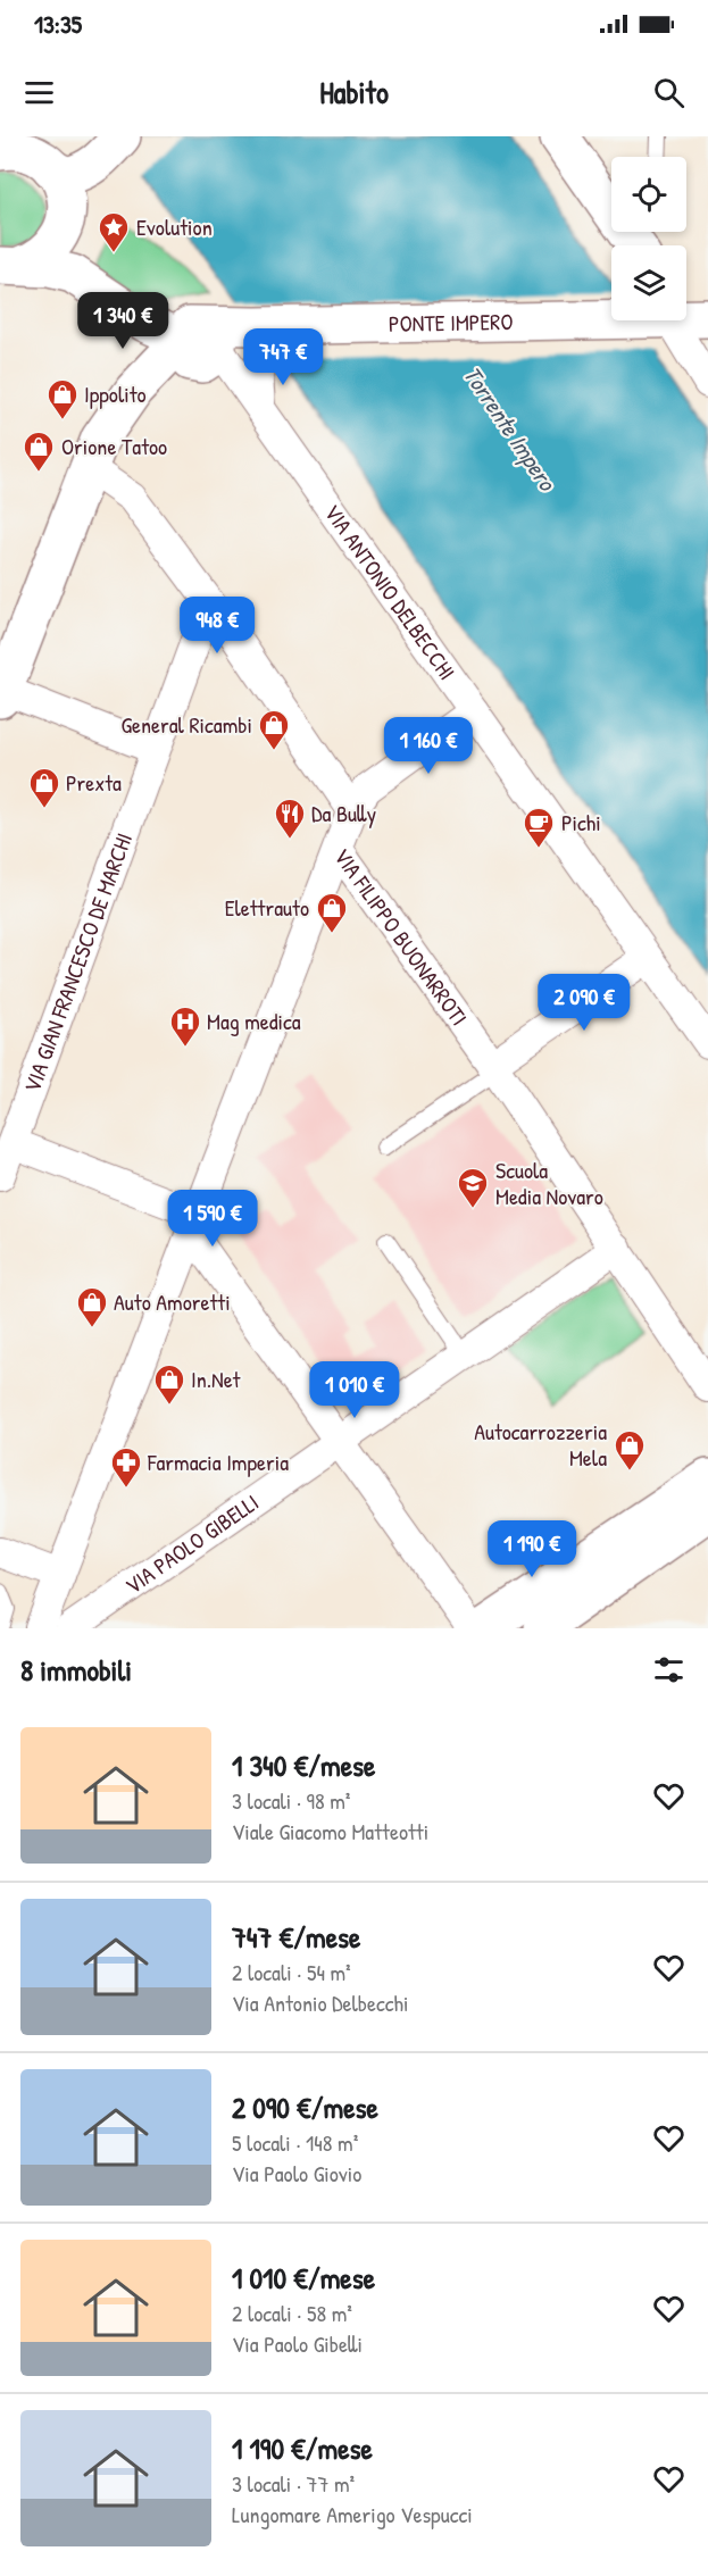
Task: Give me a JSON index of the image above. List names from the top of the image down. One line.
{"streets":{"main road":["PONTE IMPERO"],"street":["VIA ANTONIO DELBECCHI","VIA FILIPPO BUONARROTI","VIA GIAN FRANCESCO DE MARCHI","VIA PAOLO GIBELLI"]},"crossings":[["PONTE IMPERO","VIA ANTONIO DELBECCHI"],["VIA FILIPPO BUONARROTI","VIA GIAN FRANCESCO DE MARCHI"],["VIA FILIPPO BUONARROTI","VIA PAOLO GIBELLI"]],"water":["Torrente Impero"],"places":{"place":["Evolution"],"shop":["Ippolito","Orione Tatoo","General Ricambi","Prexta","Elettrauto","Auto Amoretti","In.Net","Autocarrozzeria Mela"],"restaurant":["Da Bully"],"cafe":["Pichi"],"hospital":["Mag medica"],"school or university":["Scuola Media Novaro"],"pharmacy":["Farmacia Imperia"]},"page":{"status":"13:35","header":"Habito","price":["1 340 €","747 €","948 €","1 160 €","2 090 €","1 590 €","1 010 €","1 190 €"],"heading":"8 immobili","list":[{"name":"1 340 €/mese","note":"3 locali · 98 m² · Viale Giacomo Matteotti"},{"name":"747 €/mese","note":"2 locali · 54 m² · Via Antonio Delbecchi"},{"name":"2 090 €/mese","note":"5 locali · 148 m² · Via Paolo Giovio"},{"name":"1 010 €/mese","note":"2 locali · 58 m² · Via Paolo Gibelli"},{"name":"1 190 €/mese","note":"3 locali · 77 m² · Lungomare Amerigo Vespucci"}]}}
